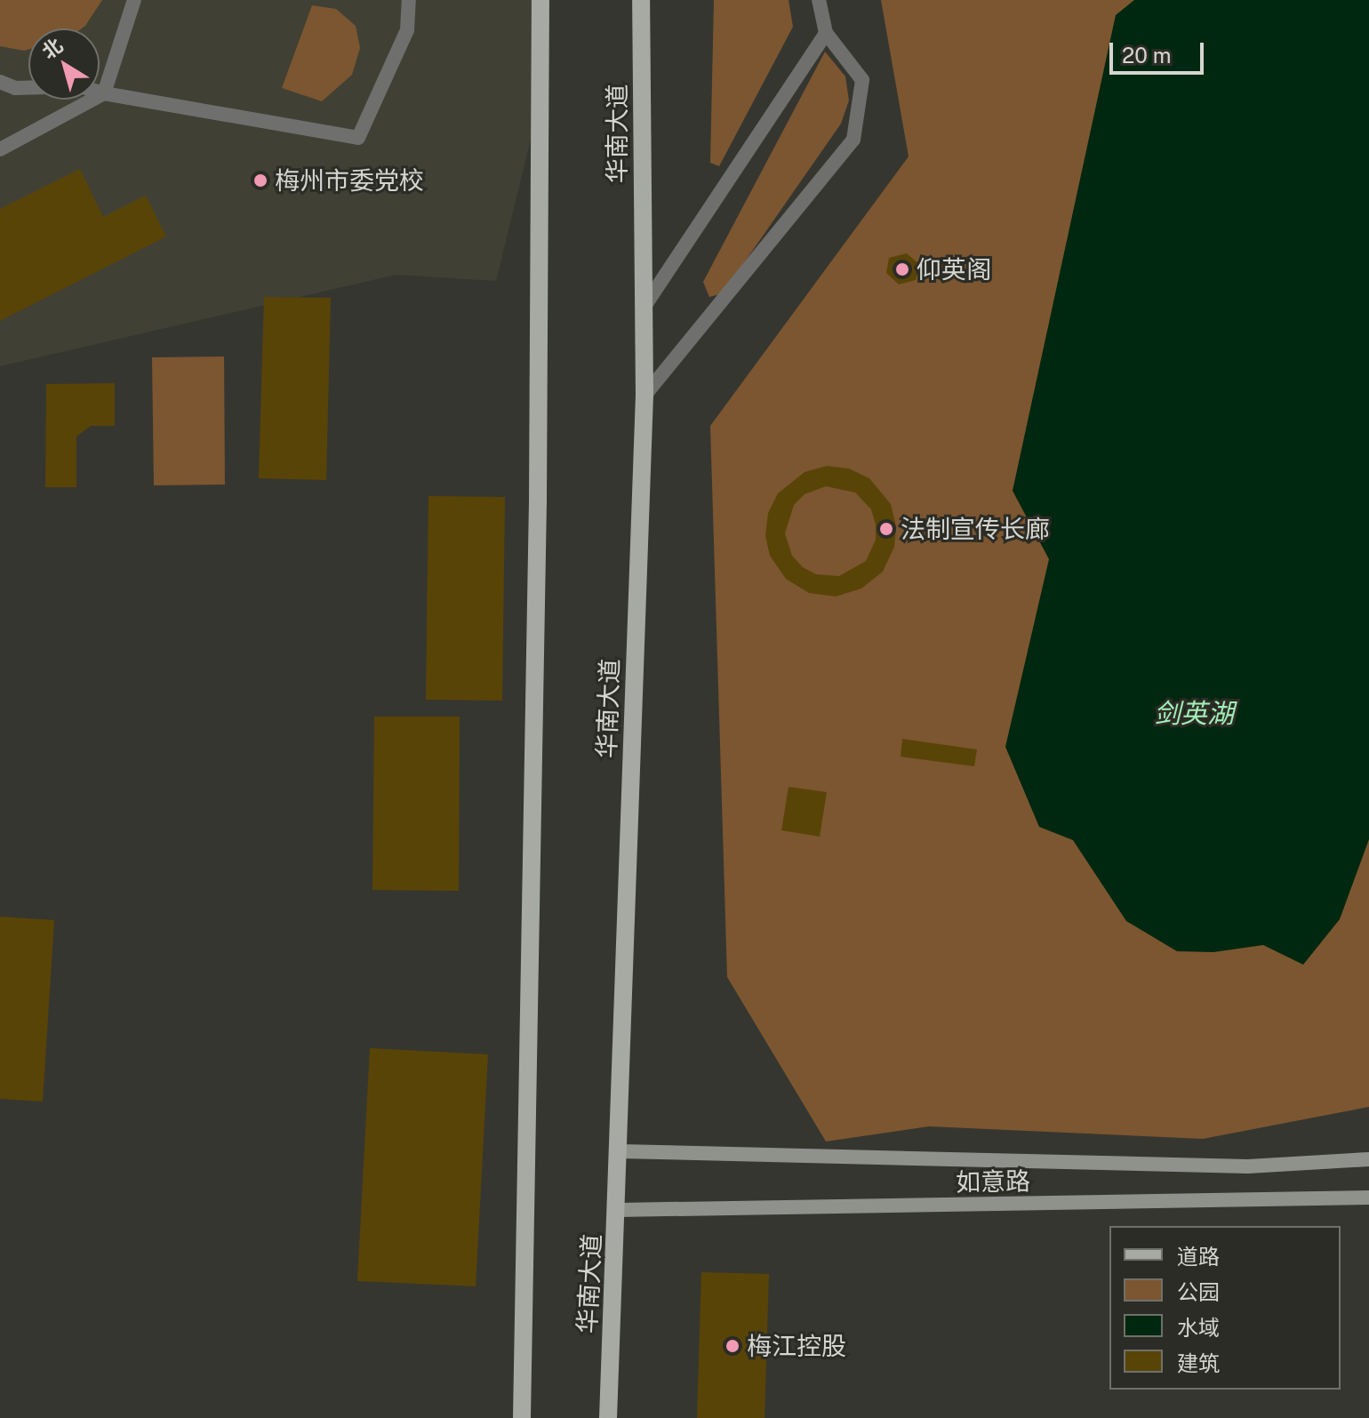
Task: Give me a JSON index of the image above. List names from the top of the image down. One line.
{"streets":{"main road":["华南大道"],"street":["如意路"]},"crossings":[["华南大道","如意路"]],"water":["剑英湖"],"places":["梅州市委党校","仰英阁","法制宣传长廊","梅江控股"],"legend":["道路","公园","水域","建筑"],"scale_bar":"20 m","north":"top left"}
